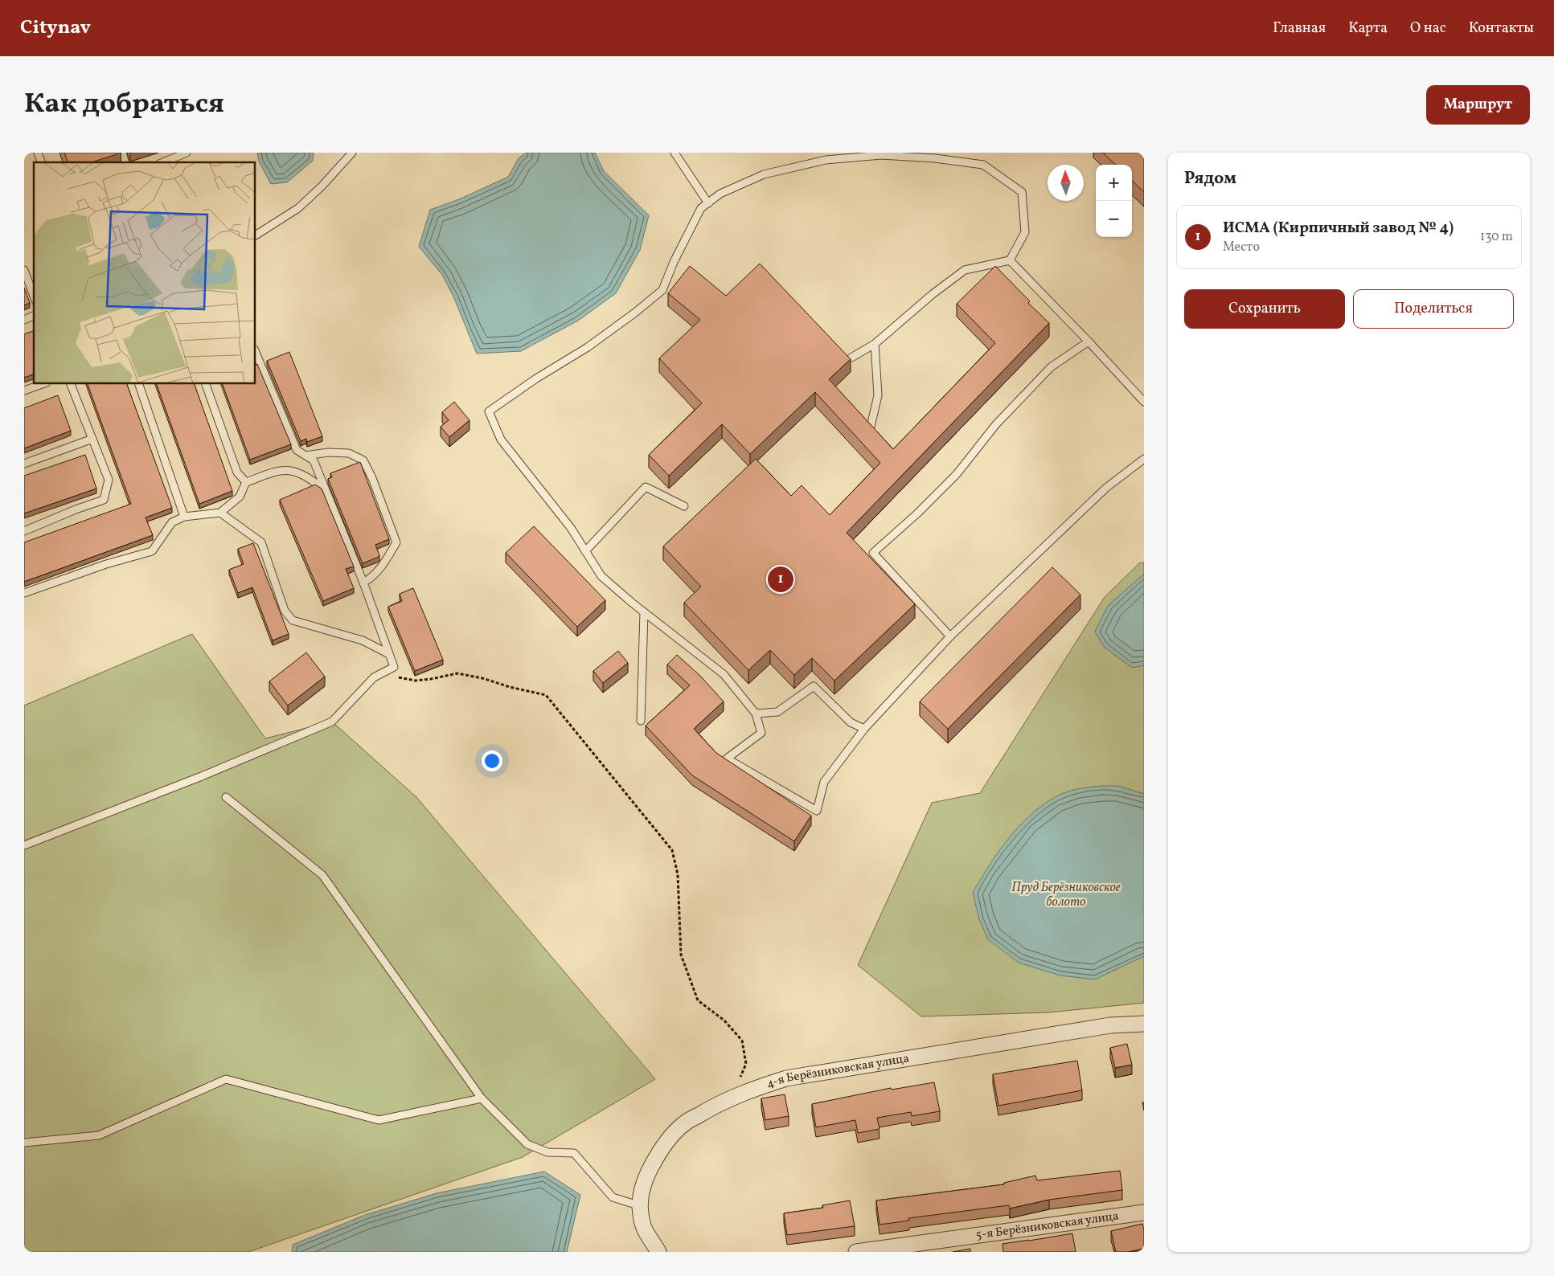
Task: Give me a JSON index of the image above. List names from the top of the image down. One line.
{"streets":{"street":["4-я Берёзниковская улица","5-я Берёзниковская улица"]},"water":["Пруд Берёзниковское болото"],"north":"top","page":{"header":"Citynav","nav":["Главная","Карта","О нас","Контакты"],"title":"Как добраться","buttons":["Маршрут",["Сохранить","Поделиться"]],"heading":"Рядом","map_buttons":["+","−"],"list":[{"mark":"1","name":"ИСМА (Кирпичный завод № 4)","note":"Место","value":"130 m"}],"pins":"1"}}
